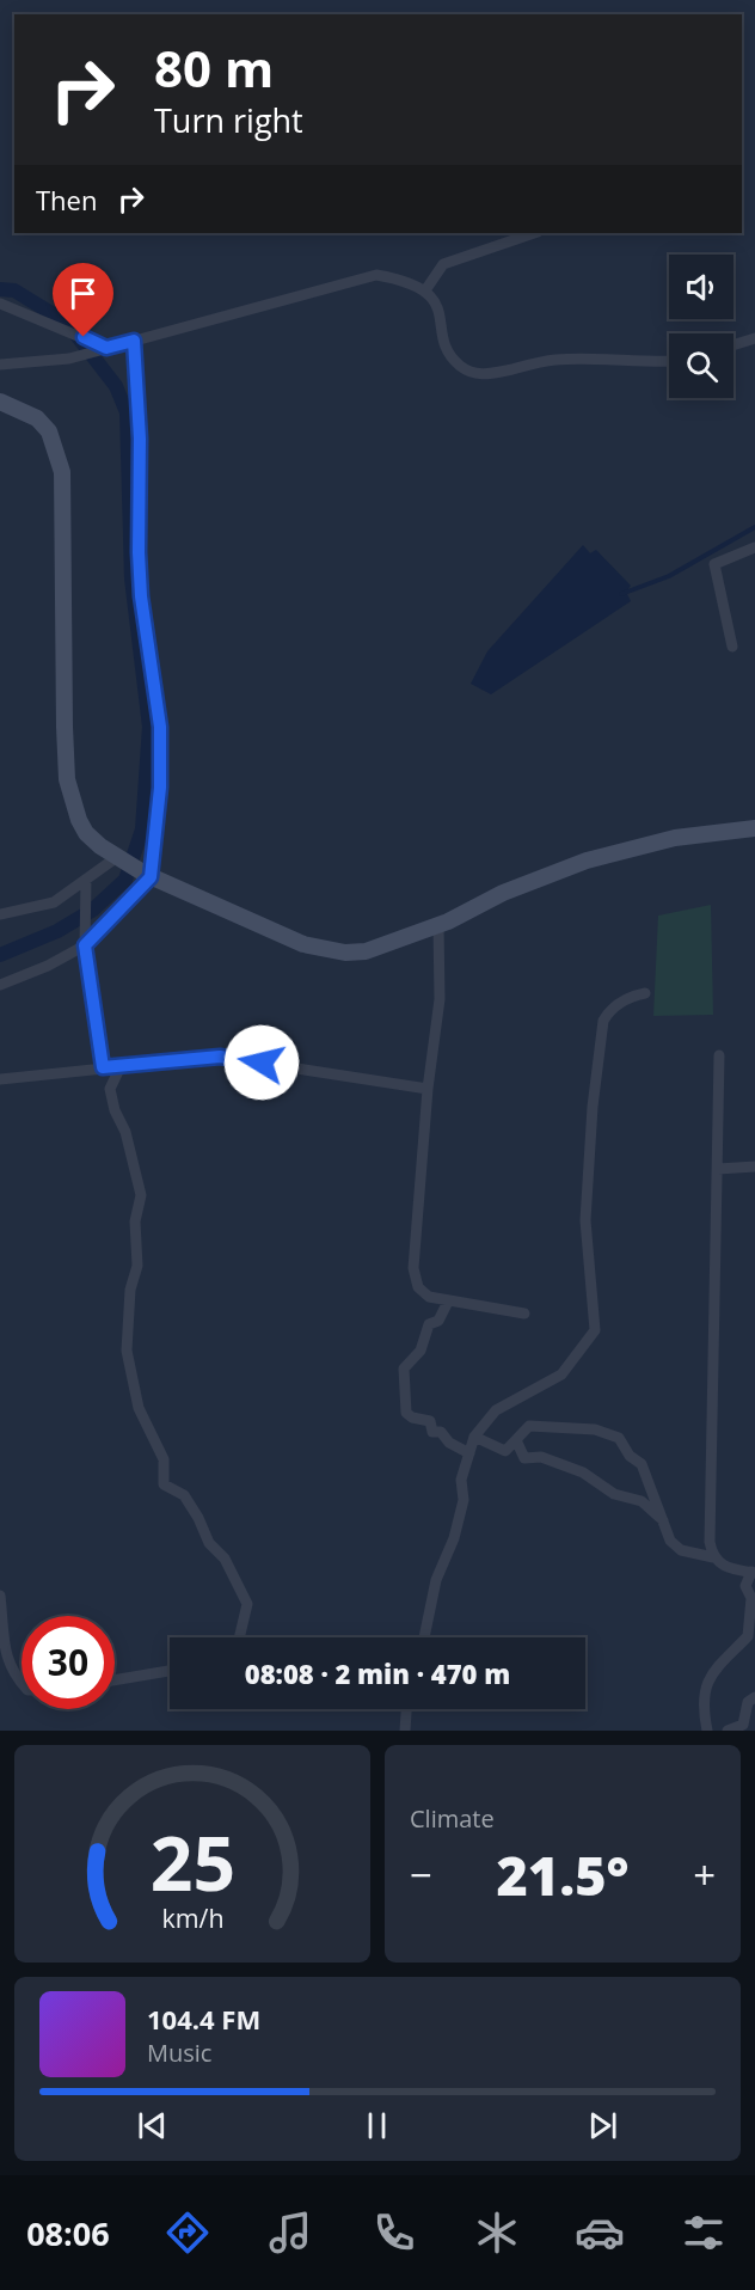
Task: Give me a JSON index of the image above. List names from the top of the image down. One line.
{"page":{"turn":["80 m","Turn right"],"then":"Then","limit":"30","trip":"08:08 · 2 min · 470 m","tile":"Climate","heat":["−","21.5°","+"],"song":["104.4 FM","Music"],"tabs":"08:06","gauge":["25","km/h"]}}
